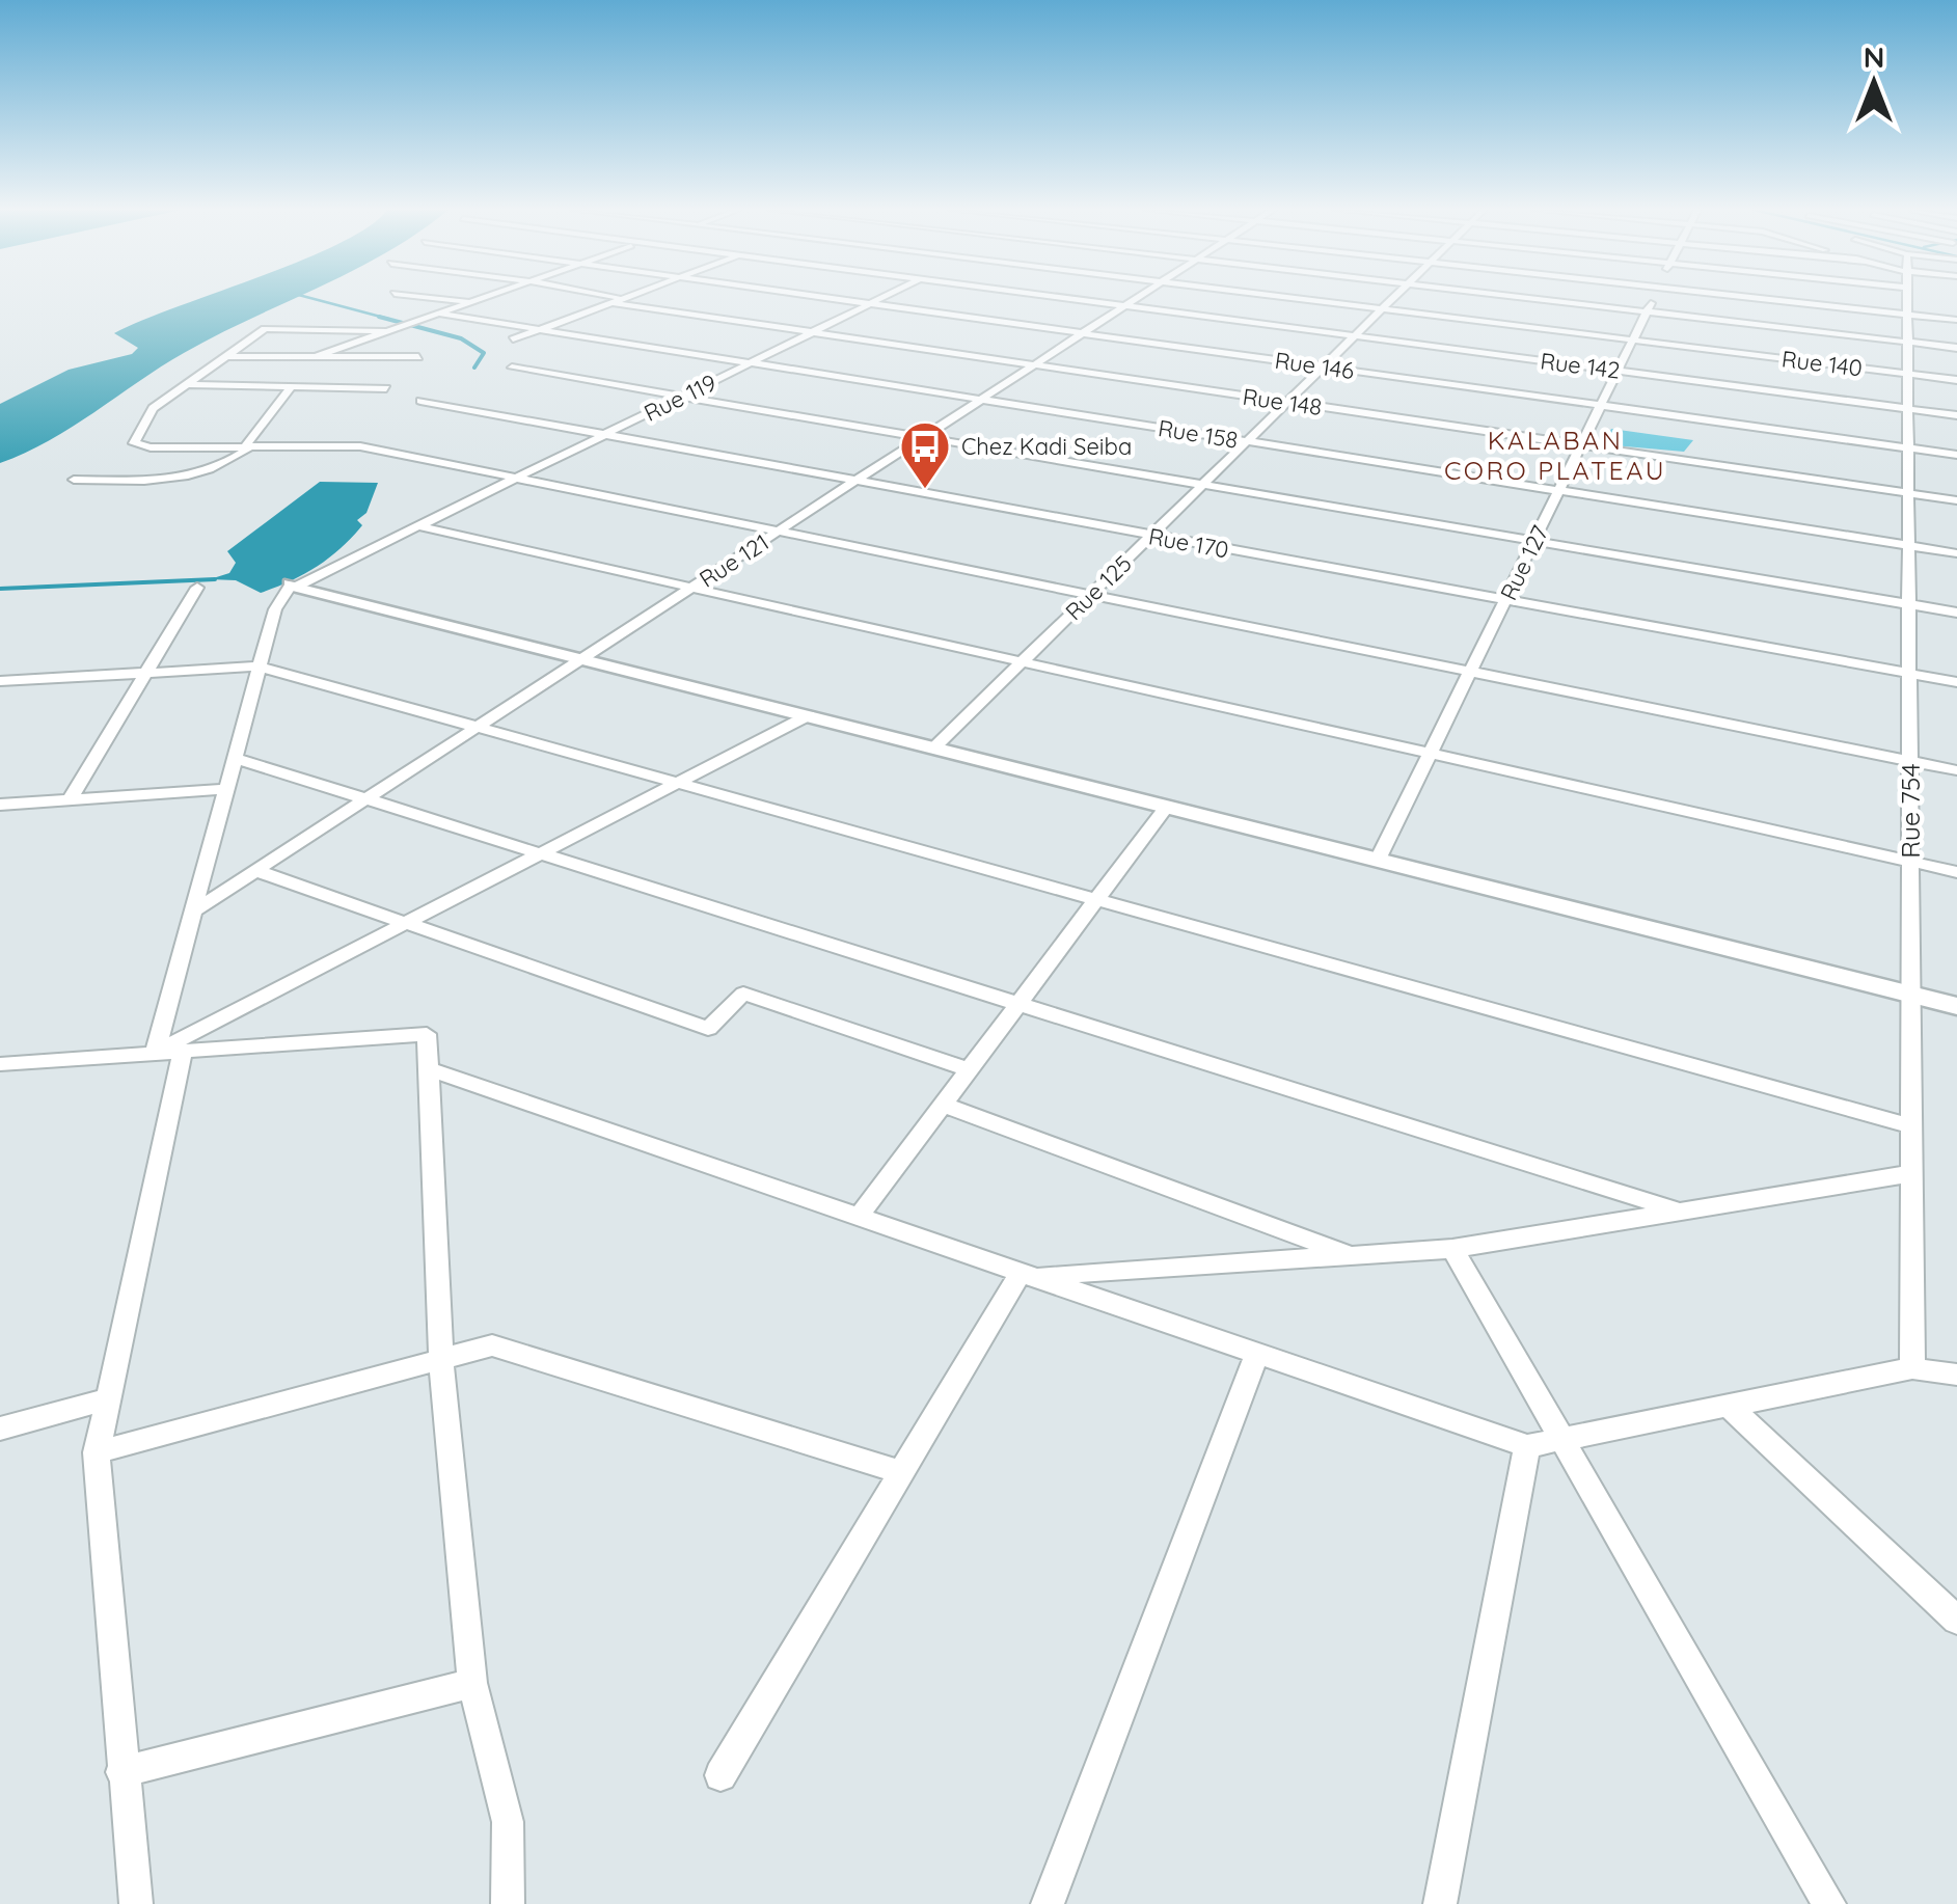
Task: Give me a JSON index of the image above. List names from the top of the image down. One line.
{"streets":{"street":["Rue 140","Rue 146","Rue 142","Rue 119","Rue 148","Rue 158","Rue 170","Rue 121","Rue 127","Rue 125","Rue 754"]},"crossings":[["Rue 140","Rue 127"],["Rue 140","Rue 125"],["Rue 140","Rue 754"],["Rue 146","Rue 119"],["Rue 146","Rue 121"],["Rue 146","Rue 127"],["Rue 146","Rue 125"],["Rue 146","Rue 754"],["Rue 142","Rue 121"],["Rue 142","Rue 127"],["Rue 142","Rue 125"],["Rue 142","Rue 754"],["Rue 119","Rue 148"],["Rue 119","Rue 158"],["Rue 119","Rue 170"],["Rue 148","Rue 121"],["Rue 148","Rue 127"],["Rue 148","Rue 125"],["Rue 148","Rue 754"],["Rue 158","Rue 121"],["Rue 158","Rue 127"],["Rue 158","Rue 125"],["Rue 158","Rue 754"],["Rue 170","Rue 121"],["Rue 170","Rue 127"],["Rue 170","Rue 125"],["Rue 170","Rue 754"]],"districts":["KALABAN CORO PLATEAU"],"places":{"bus stop":["Chez Kadi Seiba"]},"north":"top"}
